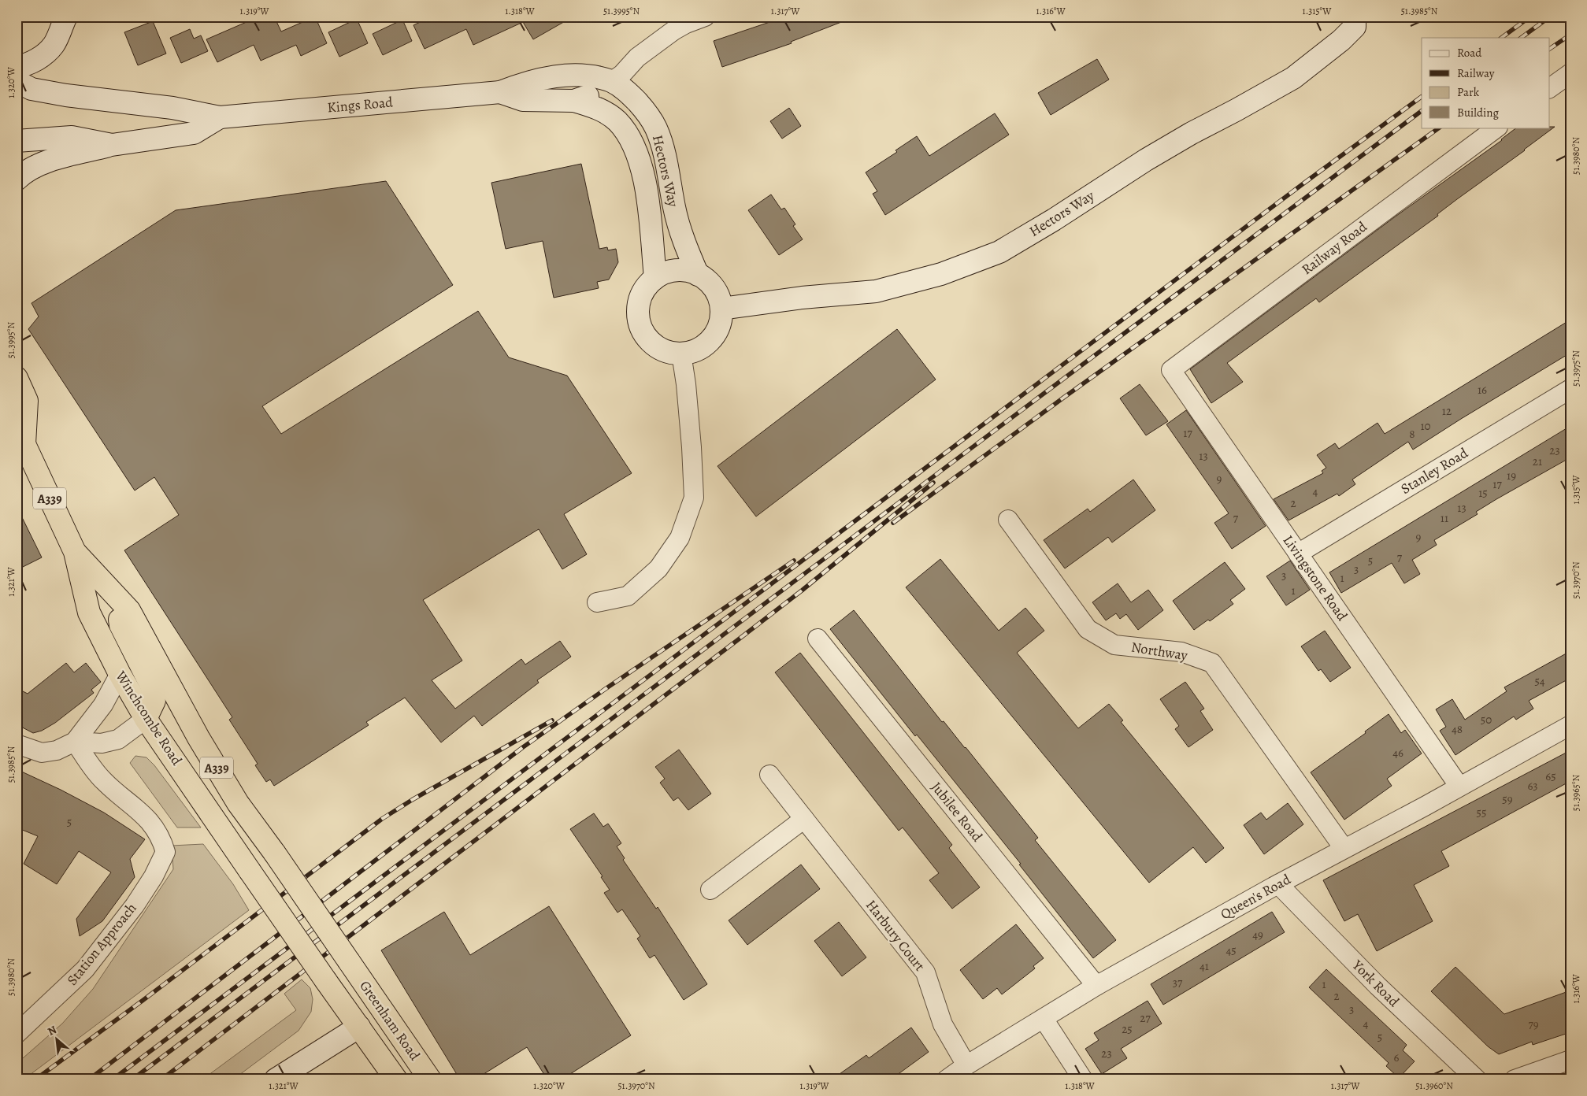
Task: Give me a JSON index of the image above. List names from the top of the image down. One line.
{"streets":{"highway":["A339","Winchcombe Road","Greenham Road"],"main road":["Kings Road","Hectors Way"],"street":["Railway Road","Stanley Road","Livingstone Road","Northway","Jubilee Road","Queen's Road","Harbury Court","Station Approach","York Road"]},"crossings":[["Kings Road","Hectors Way"],["Railway Road","Livingstone Road"],["Stanley Road","Livingstone Road"],["Livingstone Road","Queen's Road"],["Northway","Queen's Road"],["Winchcombe Road","Greenham Road"],["Jubilee Road","Queen's Road"],["Queen's Road","Harbury Court"],["Queen's Road","York Road"]],"house_numbers":["16","12","10","17","8","23","13","21","19","9","17","4","15","2","13","7","11","9","7","5","3","3","1","1","54","50","48","46","65","63","59","55","5","49","45","41","37","1","2","3","27","4","79","25","5","23","6"],"legend":["Road","Railway","Park","Building"],"north":"top left","coordinates":["1.319°W","1.318°W","51.3995°N","1.317°W","1.316°W","1.315°W","51.3985°N","1.320°W","51.3980°N","51.3975°N","51.3970°N","1.321°W","51.3965°N","51.3960°N"]}
